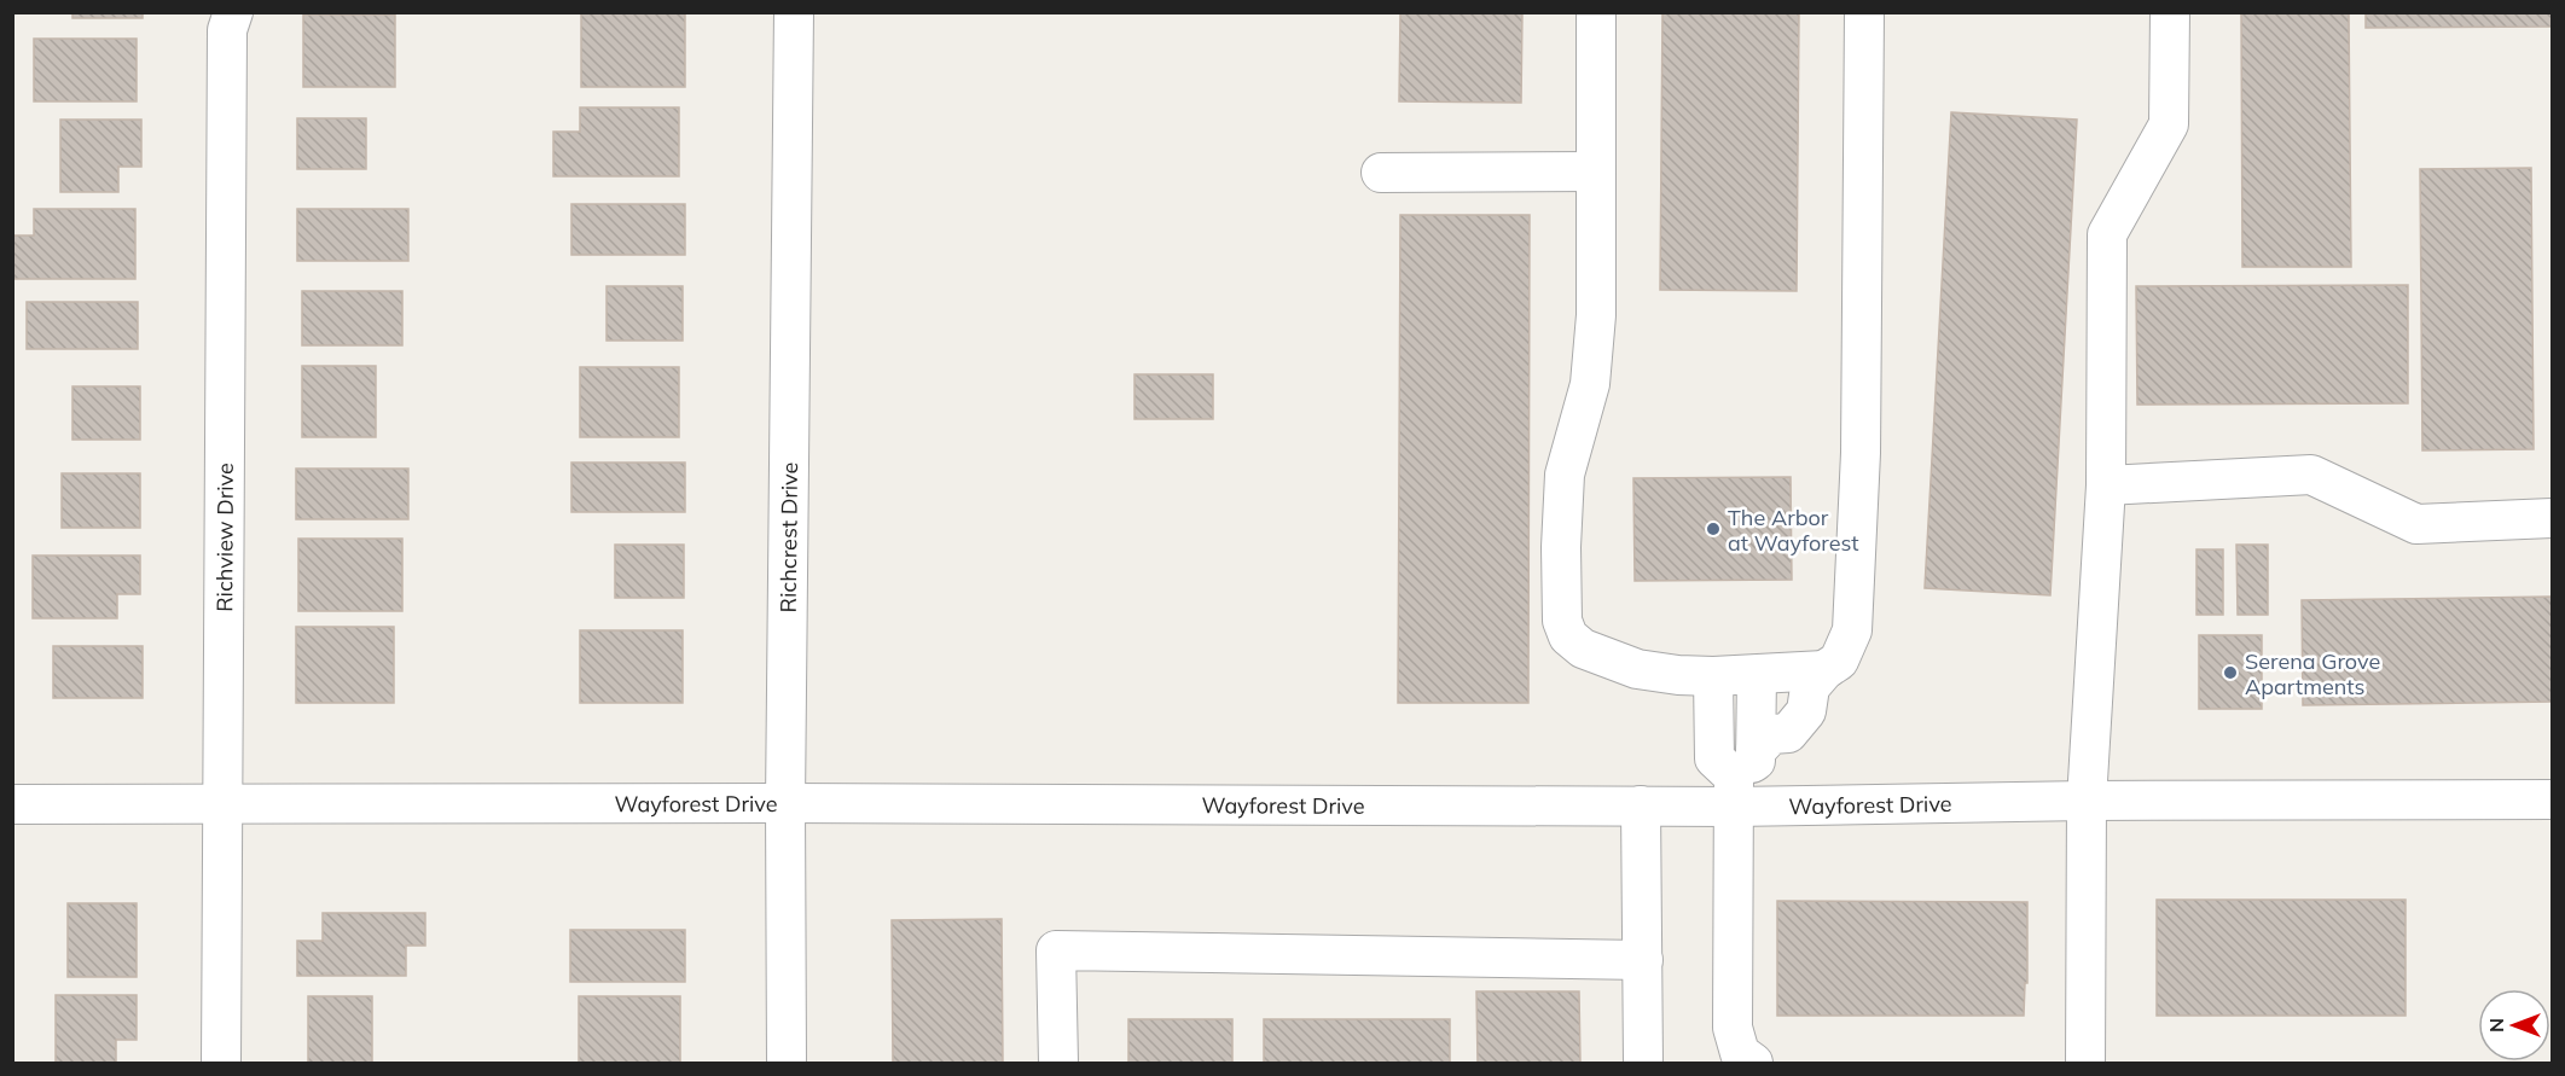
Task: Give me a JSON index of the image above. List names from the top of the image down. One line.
{"streets":{"street":["Richview Drive","Richcrest Drive","Wayforest Drive"]},"crossings":[["Richview Drive","Wayforest Drive"],["Richcrest Drive","Wayforest Drive"]],"places":["The Arbor at Wayforest","Serena Grove Apartments"],"north":"left"}
